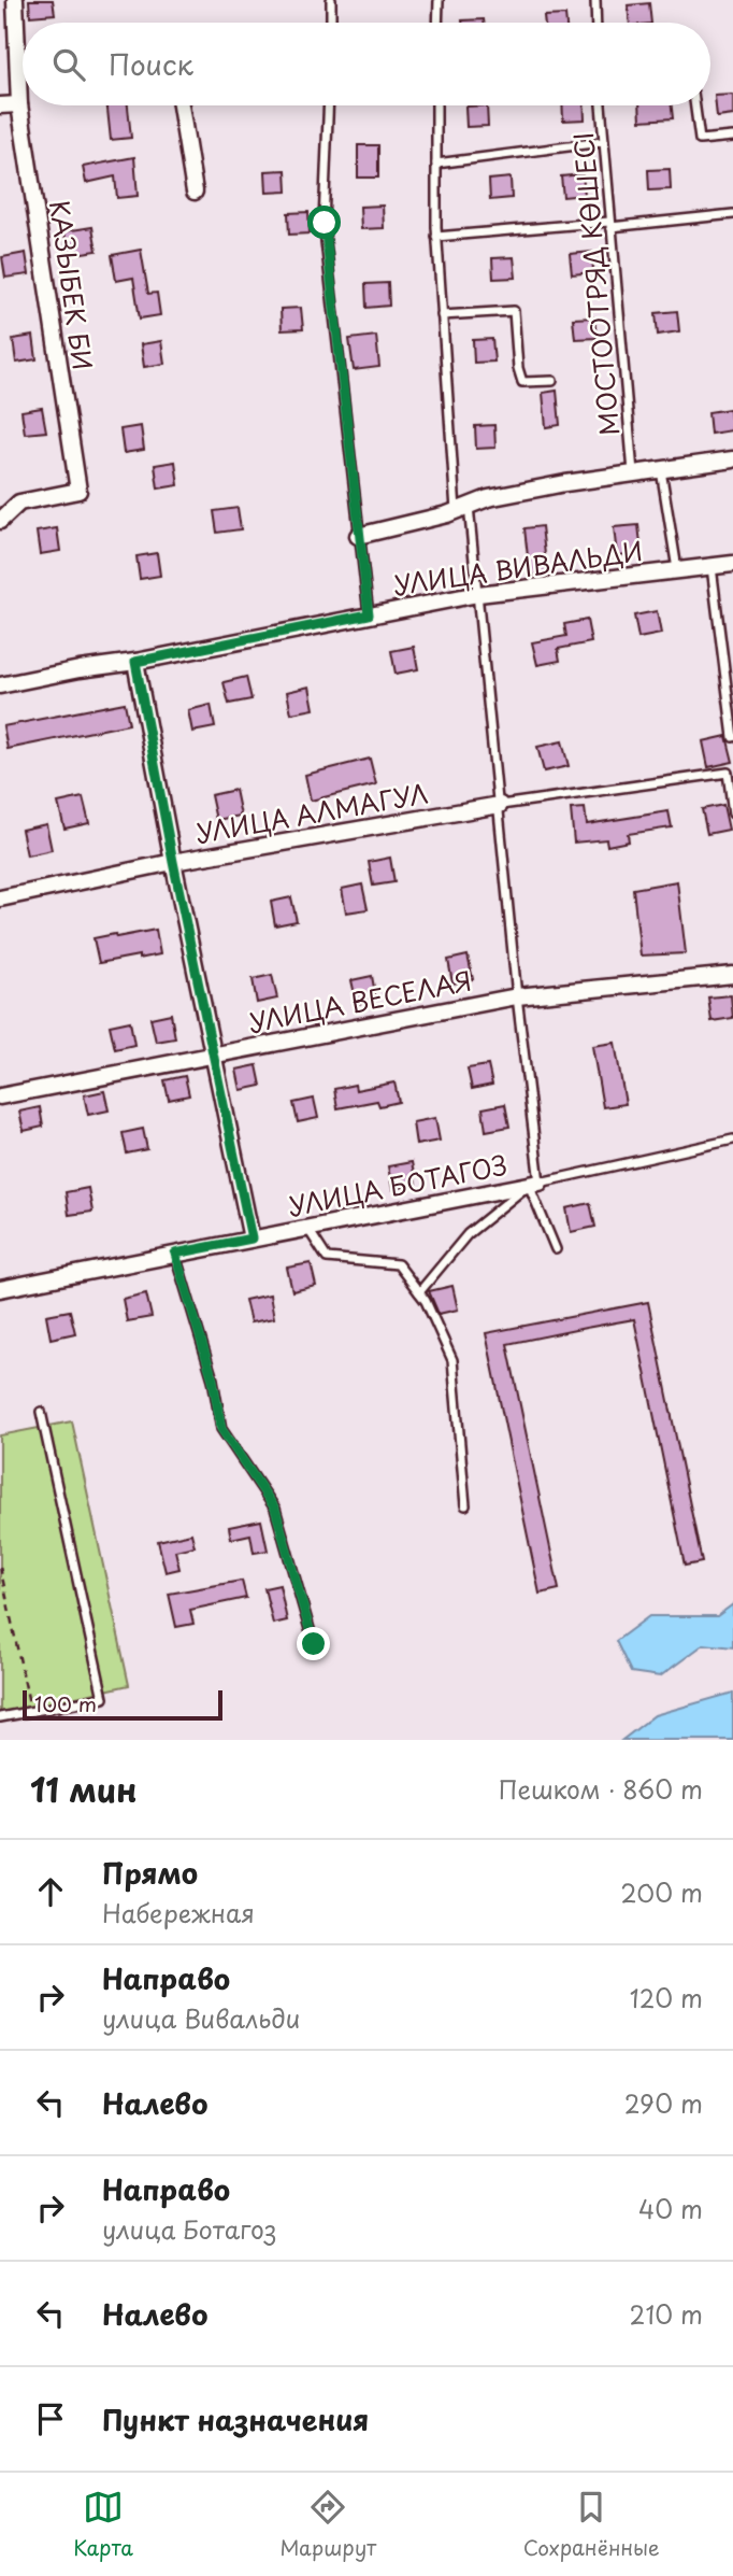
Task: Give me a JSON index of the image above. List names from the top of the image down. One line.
{"streets":{"street":["КАЗЫБЕК БИ","УЛИЦА ВИВАЛЬДИ","УЛИЦА АЛМАГУЛ","УЛИЦА ВЕСЕЛАЯ","УЛИЦА БОТАГОЗ"],"lane":["МОСТООТРЯД КӨШЕСІ"]},"scale_bar":"100 m","page":{"search":"Поиск","scale":"100 m","heading":["11 мин","Пешком · 860 m"],"list":[["Прямо","Набережная","200 m"],["Направо","улица Вивальди","120 m"],["Налево","290 m"],["Направо","улица Ботагоз","40 m"],["Налево","210 m"],"Пункт назначения"],"nav":["Карта","Маршрут","Сохранённые"]}}
